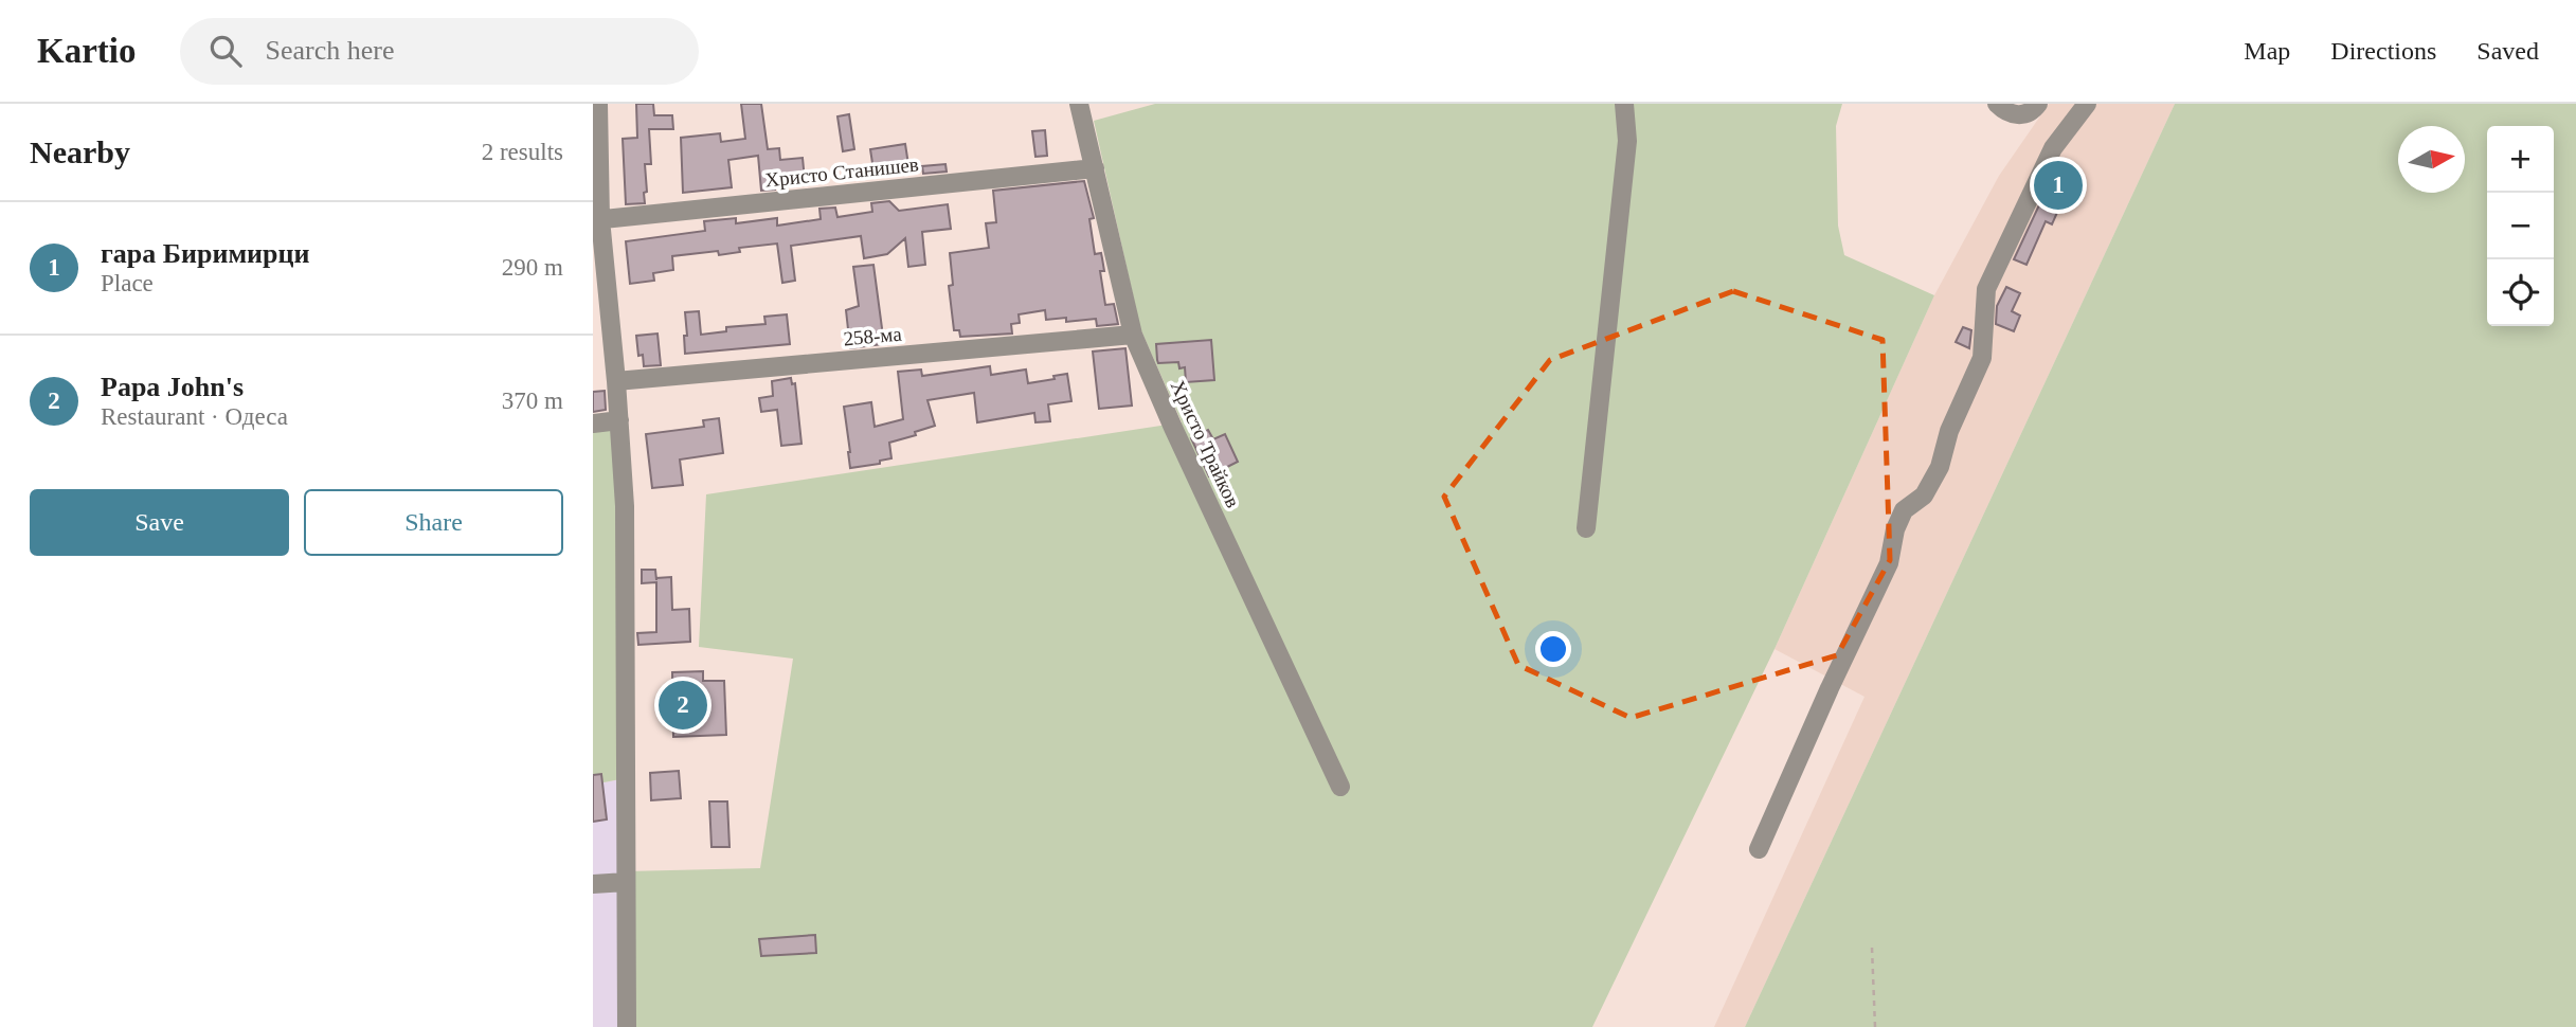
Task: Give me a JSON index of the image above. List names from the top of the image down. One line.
{"streets":{"street":["Христо Станишев","258-ма","Христо Трайков"]},"crossings":[["Христо Станишев","Христо Трайков"],["258-ма","Христо Трайков"]],"north":"right","page":{"header":"Kartio","search":"Search here","nav":["Map","Directions","Saved"],"heading":["Nearby","2 results"],"map_buttons":["+","−"],"pins":["1","2"],"list":[{"mark":"1","name":"гара Биримирци","note":"Place","value":"290 m"},{"mark":"2","name":"Papa John's","note":"Restaurant · Одеса","value":"370 m"}],"buttons":["Save","Share"]}}
